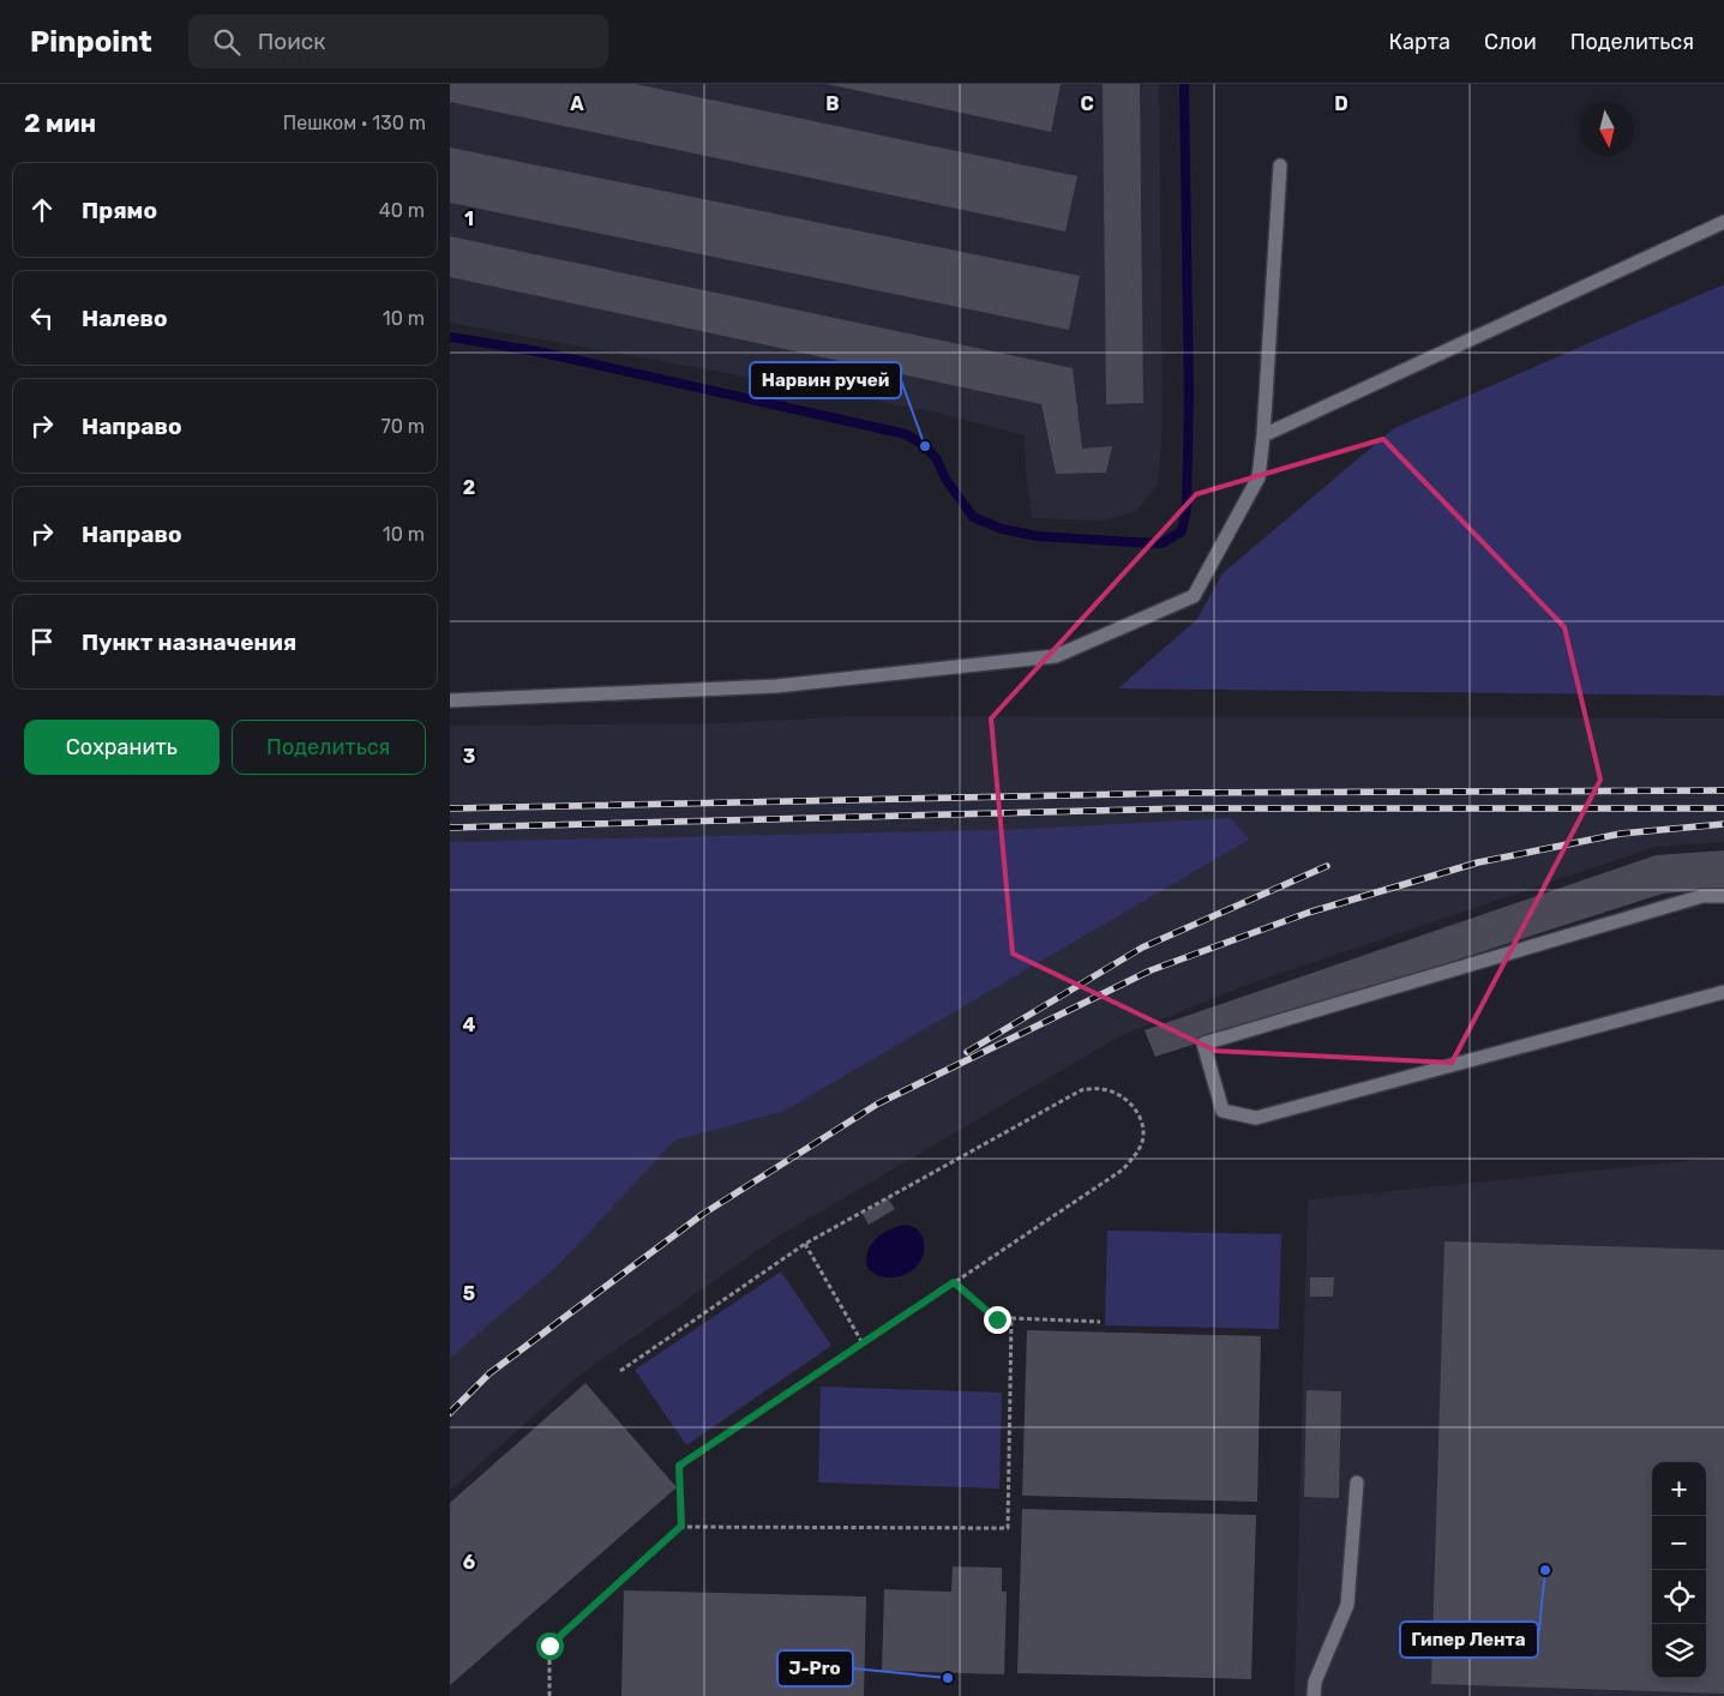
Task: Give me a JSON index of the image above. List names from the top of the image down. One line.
{"places":["Нарвин ручей","Гипер Лента","J-Pro"],"north":"bottom","page":{"header":"Pinpoint","search":"Поиск","nav":["Карта","Слои","Поделиться"],"heading":["2 мин","Пешком · 130 m"],"list":[["Прямо","40 m"],["Налево","10 m"],["Направо","70 m"],["Направо","10 m"],"Пункт назначения"],"buttons":["Сохранить","Поделиться"],"map_buttons":["+","−"]},"grid":{"columns":["A","B","C","D"],"rows":["1","2","3","4","5","6"]}}
